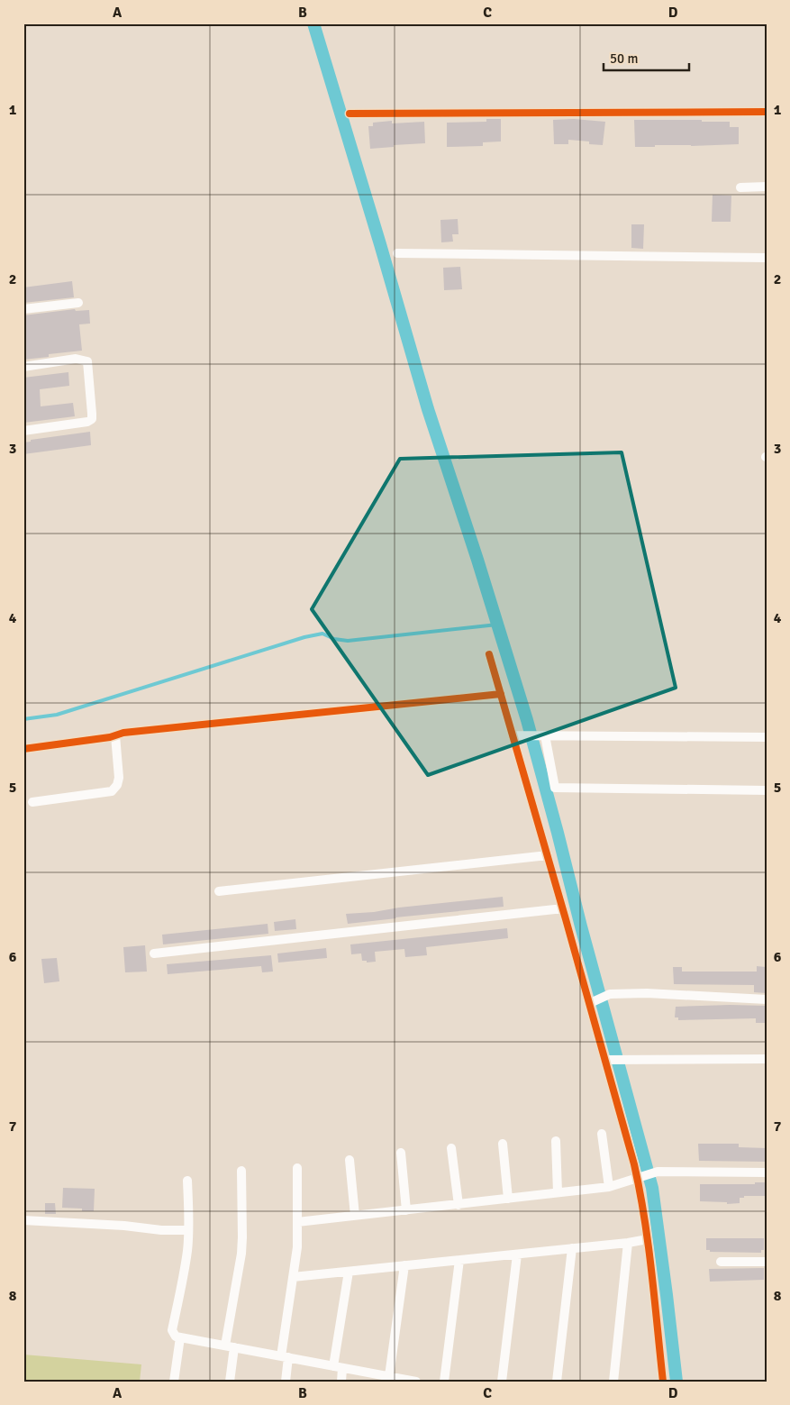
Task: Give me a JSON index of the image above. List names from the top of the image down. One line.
{"scale_bar":"50 m","grid":{"columns":["A","B","C","D"],"rows":["1","2","3","4","5","6","7","8"]}}
